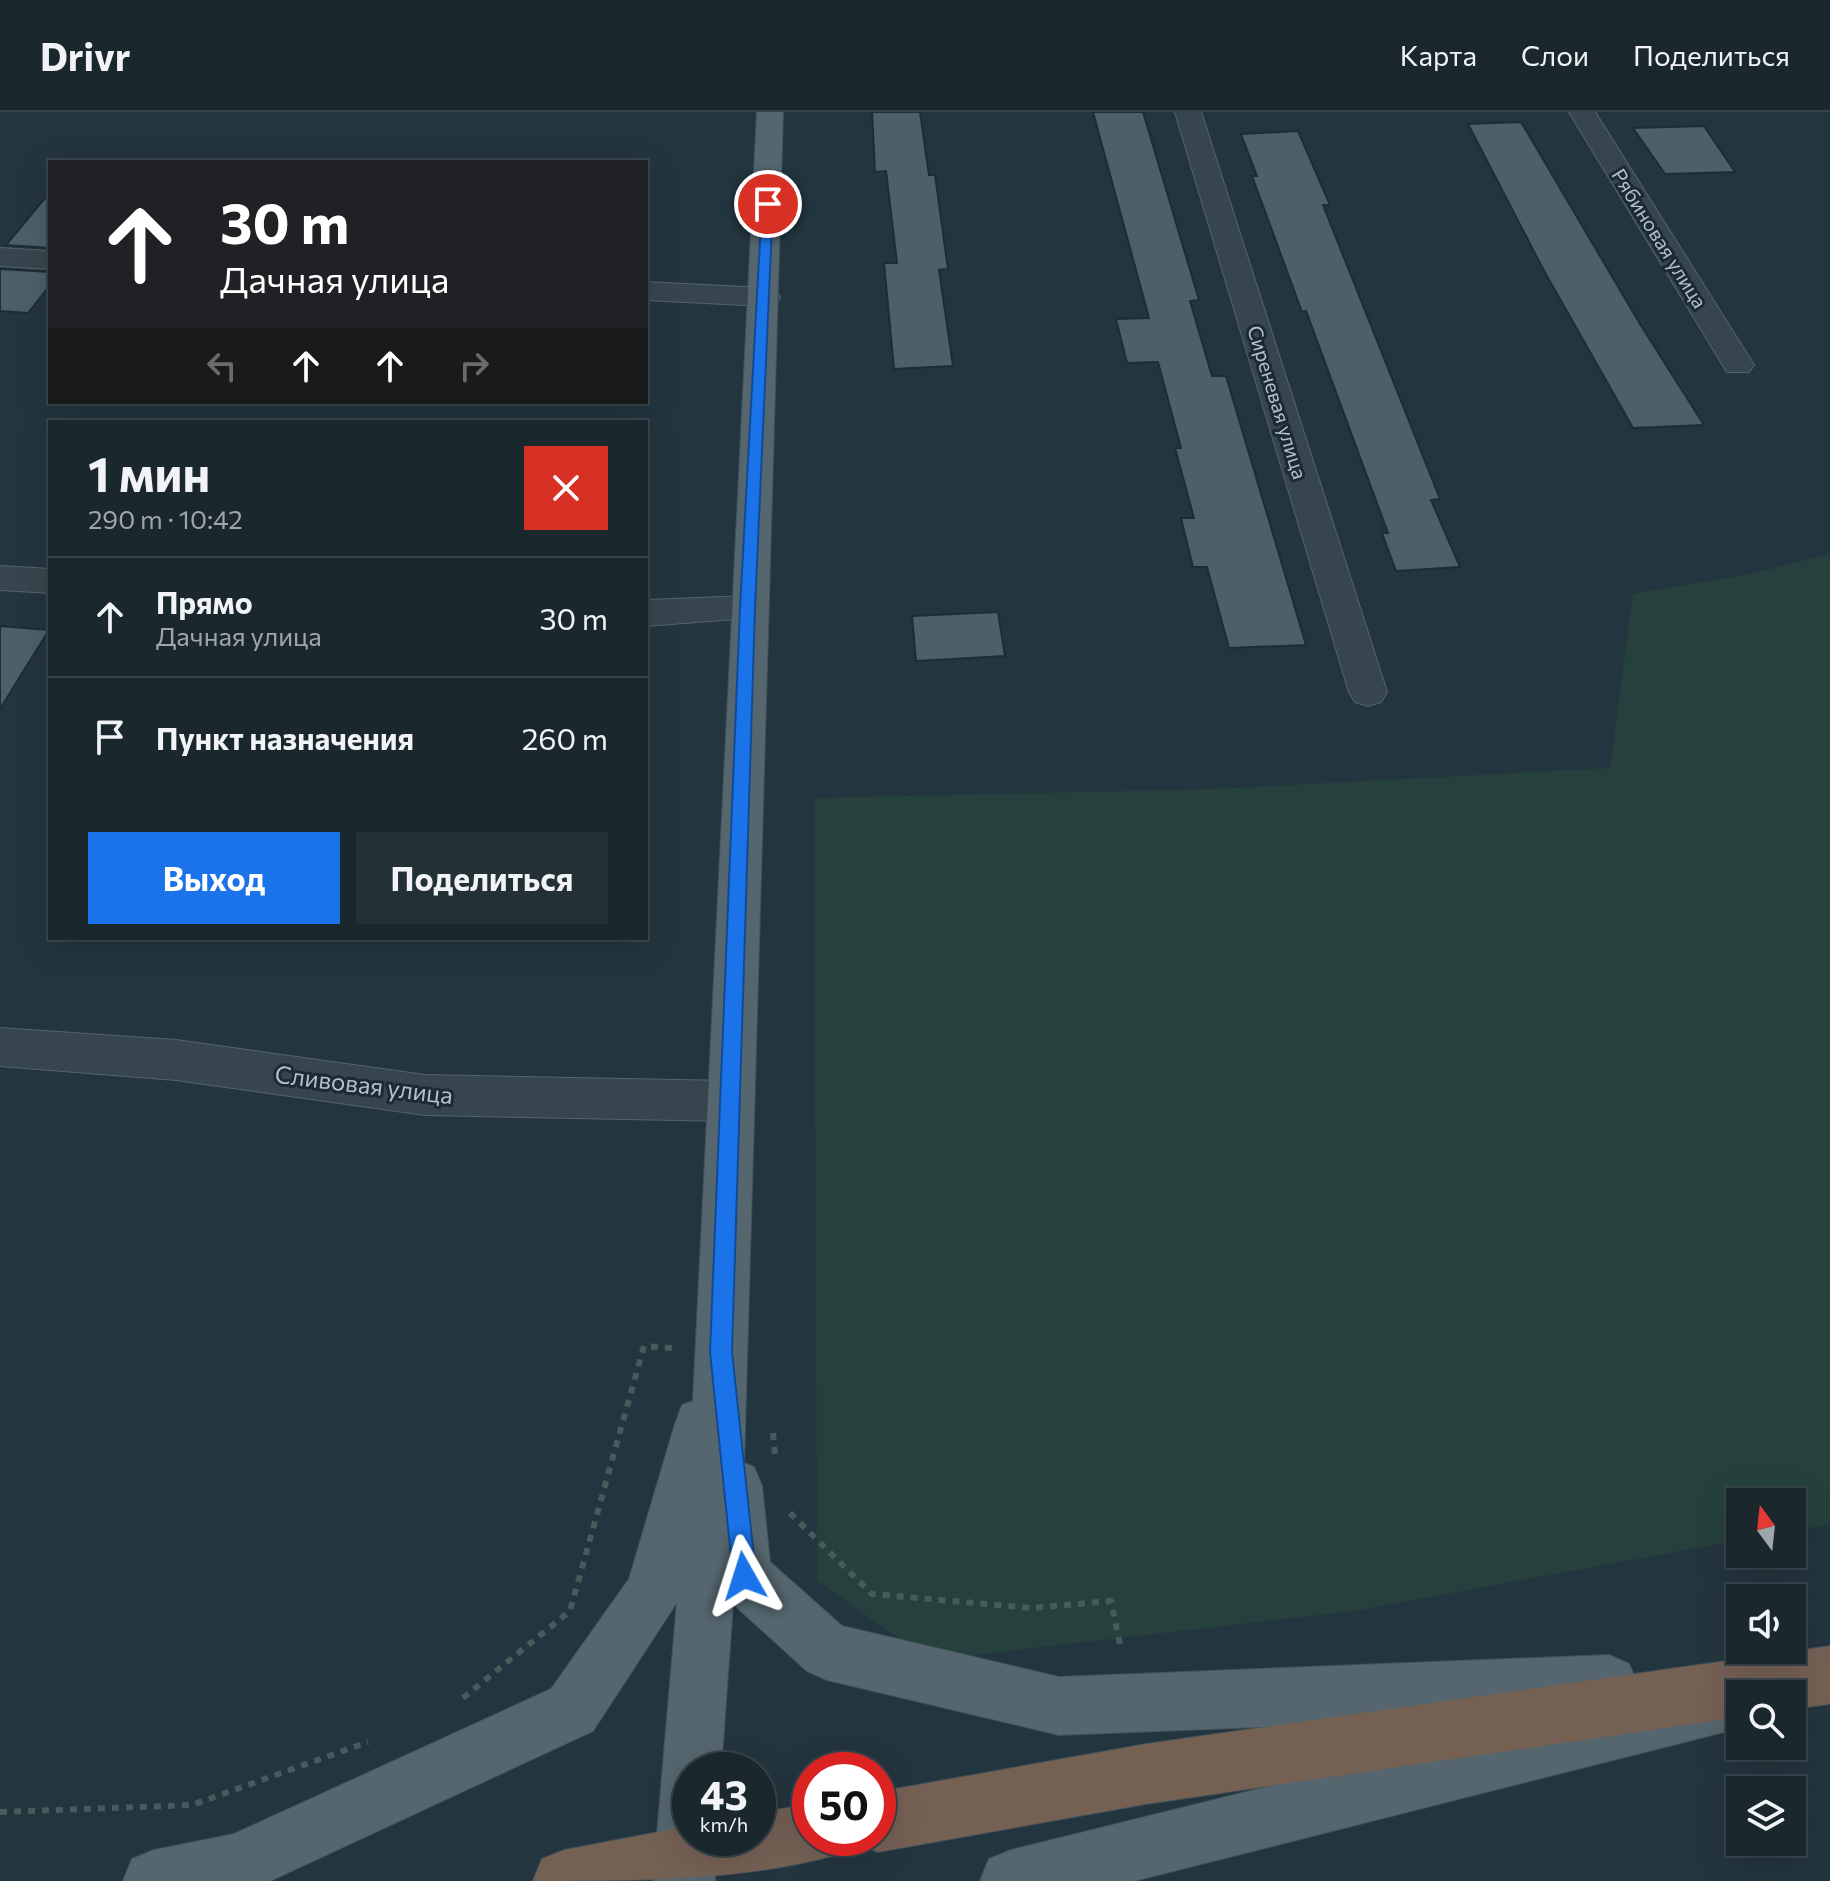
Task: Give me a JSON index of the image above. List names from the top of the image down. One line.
{"streets":{"street":["Рябиновая улица","Сиреневая улица","Сливовая улица"]},"north":"top","page":{"header":"Drivr","nav":["Карта","Слои","Поделиться"],"turn":["30 m","Дачная улица"],"heading":["1 мин","290 m · 10:42"],"list":[{"name":"Прямо","note":"Дачная улица","value":"30 m"},{"name":"Пункт назначения","value":"260 m"}],"buttons":["Выход","Поделиться"],"speed":"43 km/h","limit":"50"}}
